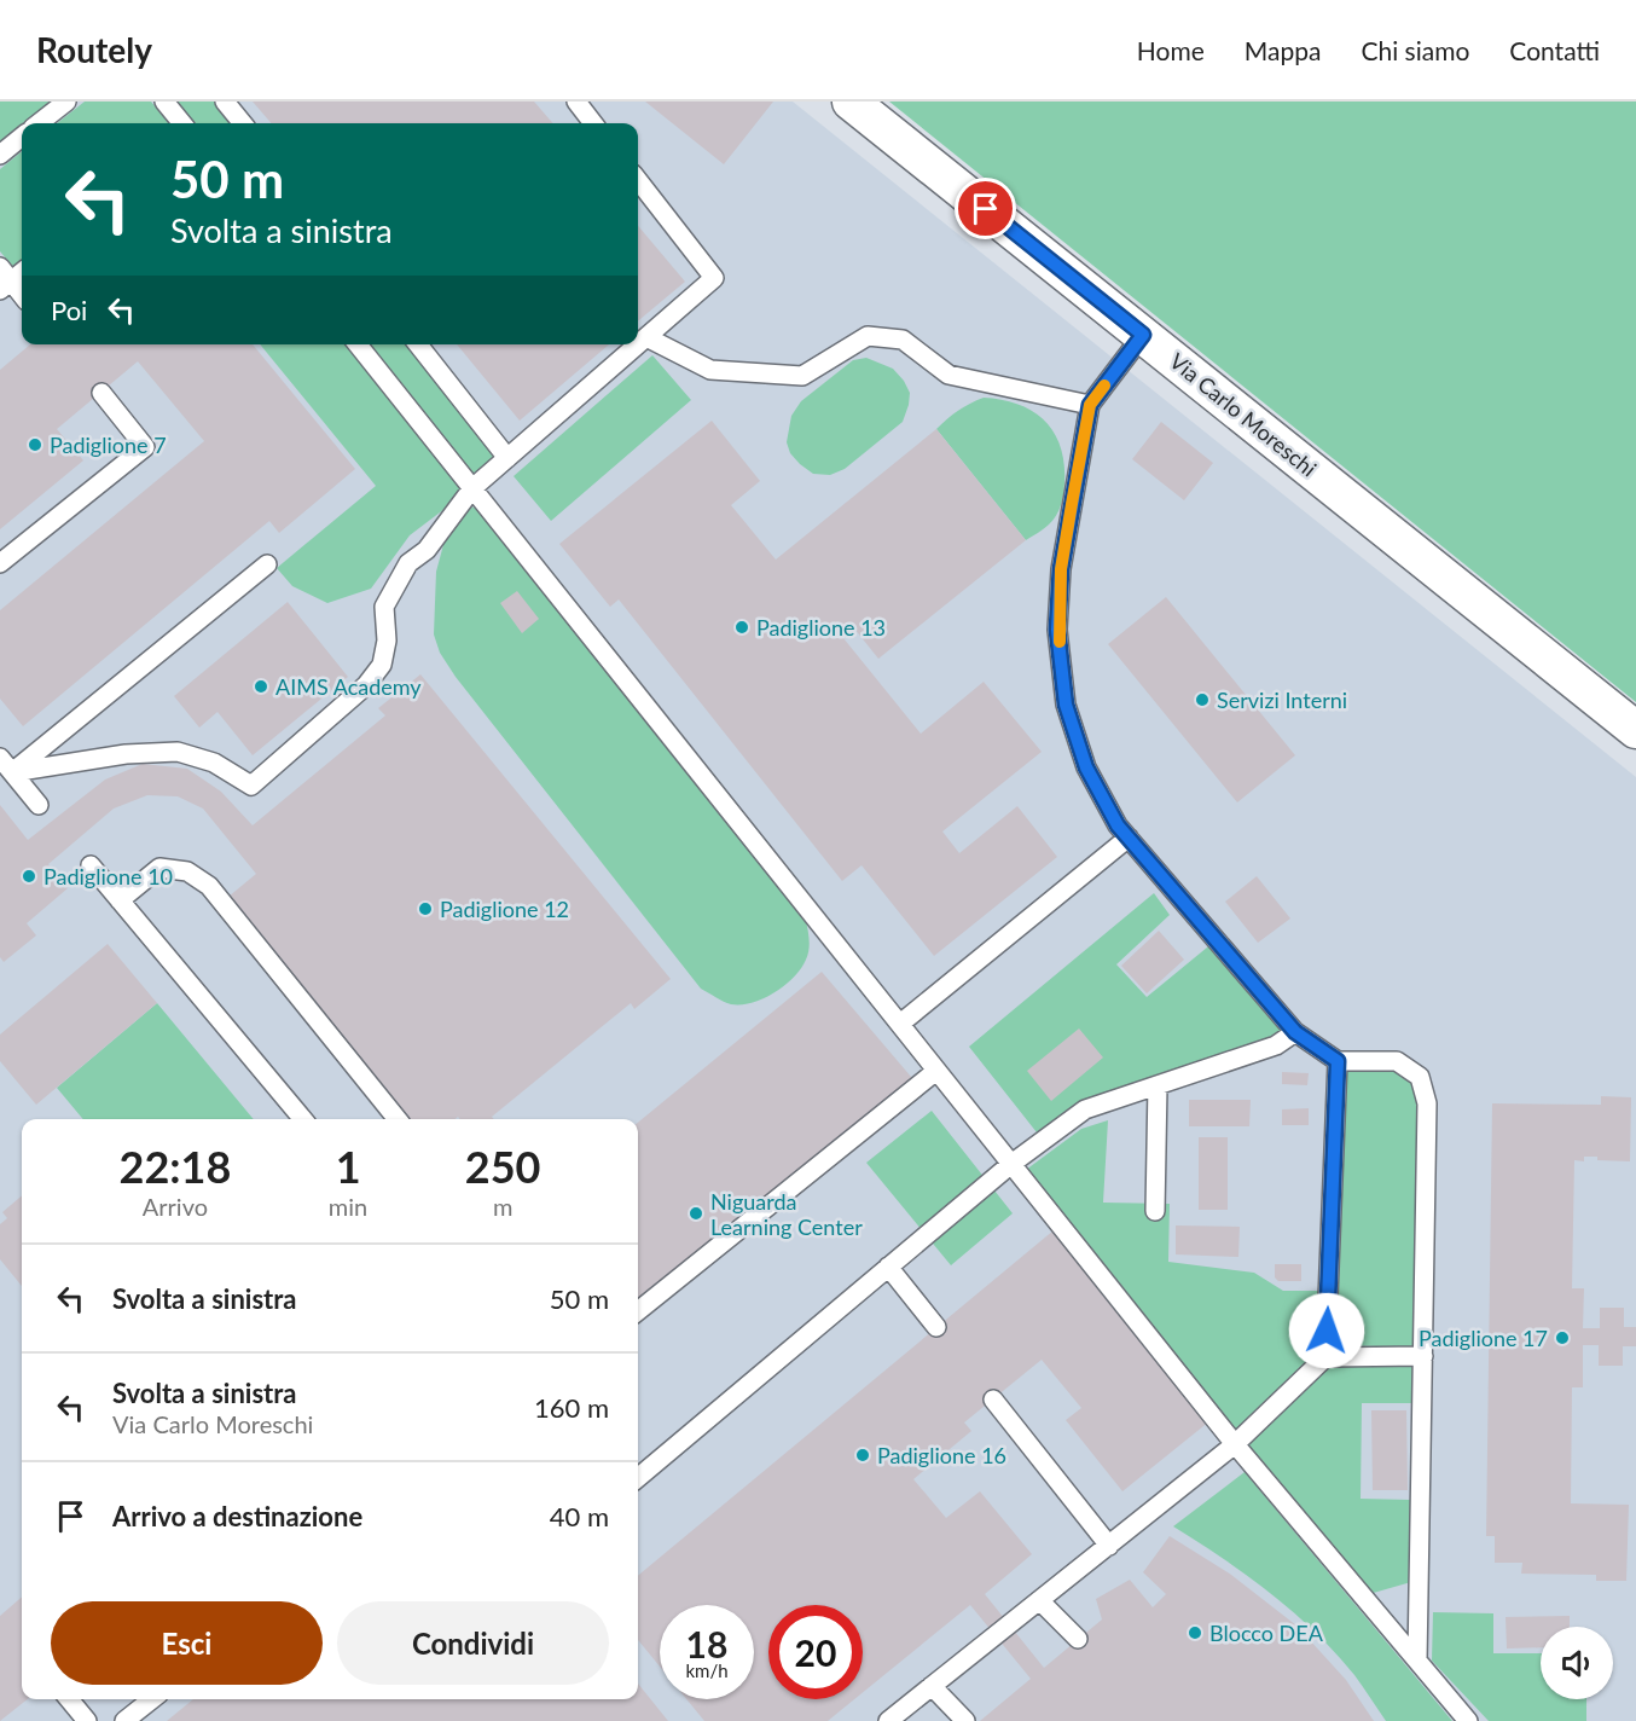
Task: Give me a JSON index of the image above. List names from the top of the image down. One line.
{"streets":{"street":["Via Carlo Moreschi"]},"places":["Padiglione 7","Padiglione 13","AIMS Academy","Servizi Interni","Padiglione 10","Padiglione 12","Niguarda Learning Center","Padiglione 17","Padiglione 16","Blocco DEA"],"page":{"header":"Routely","nav":["Home","Mappa","Chi siamo","Contatti"],"turn":["50 m","Svolta a sinistra"],"then":"Poi","eta":["22:18","Arrivo","1","min","250","m"],"list":[{"name":"Svolta a sinistra","value":"50 m"},{"name":"Svolta a sinistra","note":"Via Carlo Moreschi","value":"160 m"},{"name":"Arrivo a destinazione","value":"40 m"}],"buttons":["Esci","Condividi"],"speed":"18 km/h","limit":"20"}}
